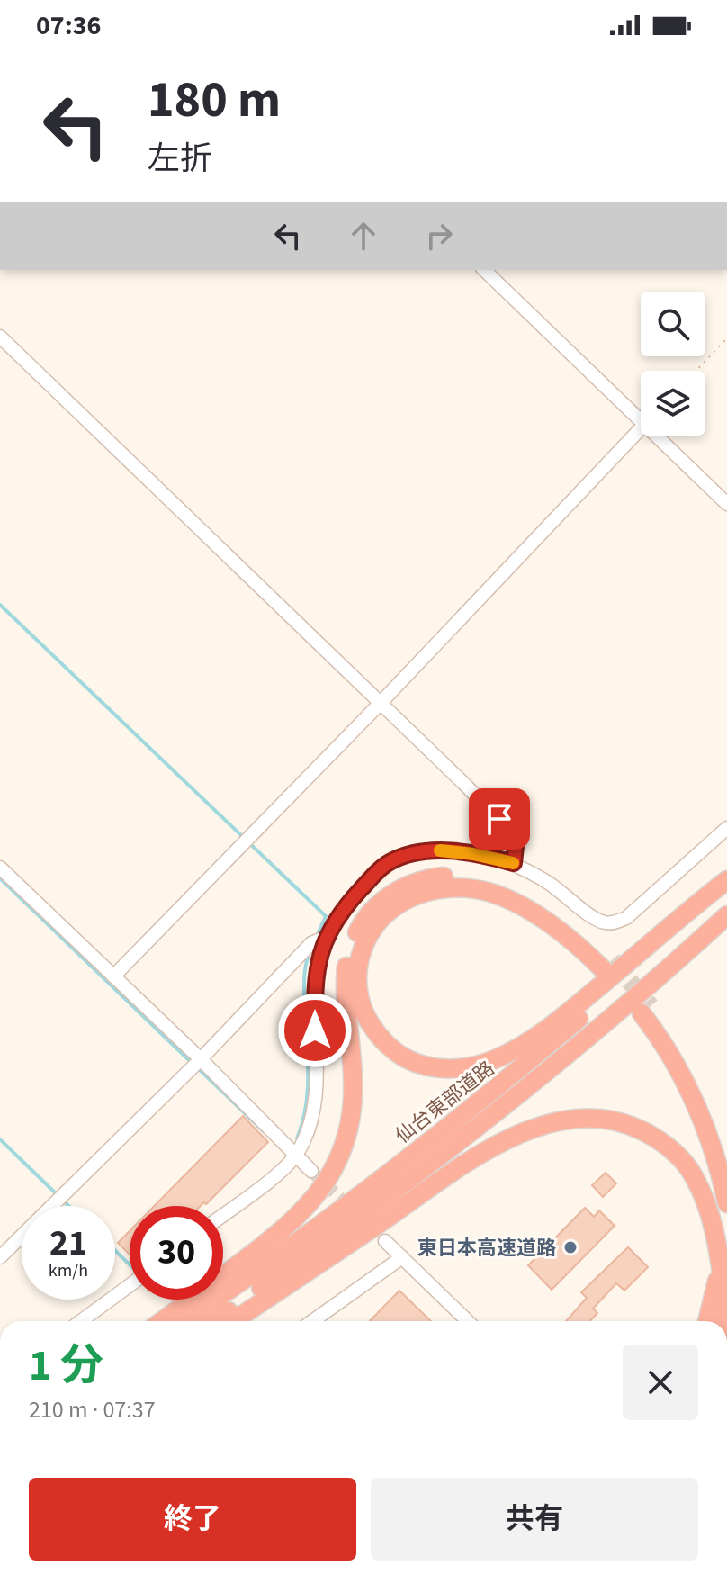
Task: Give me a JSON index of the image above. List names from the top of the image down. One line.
{"streets":{"highway":["仙台東部道路"]},"places":["東日本高速道路"],"page":{"status":"07:36","turn":["180 m","左折"],"speed":"21 km/h","limit":"30","heading":["1 分","210 m · 07:37"],"buttons":["終了","共有"]}}
